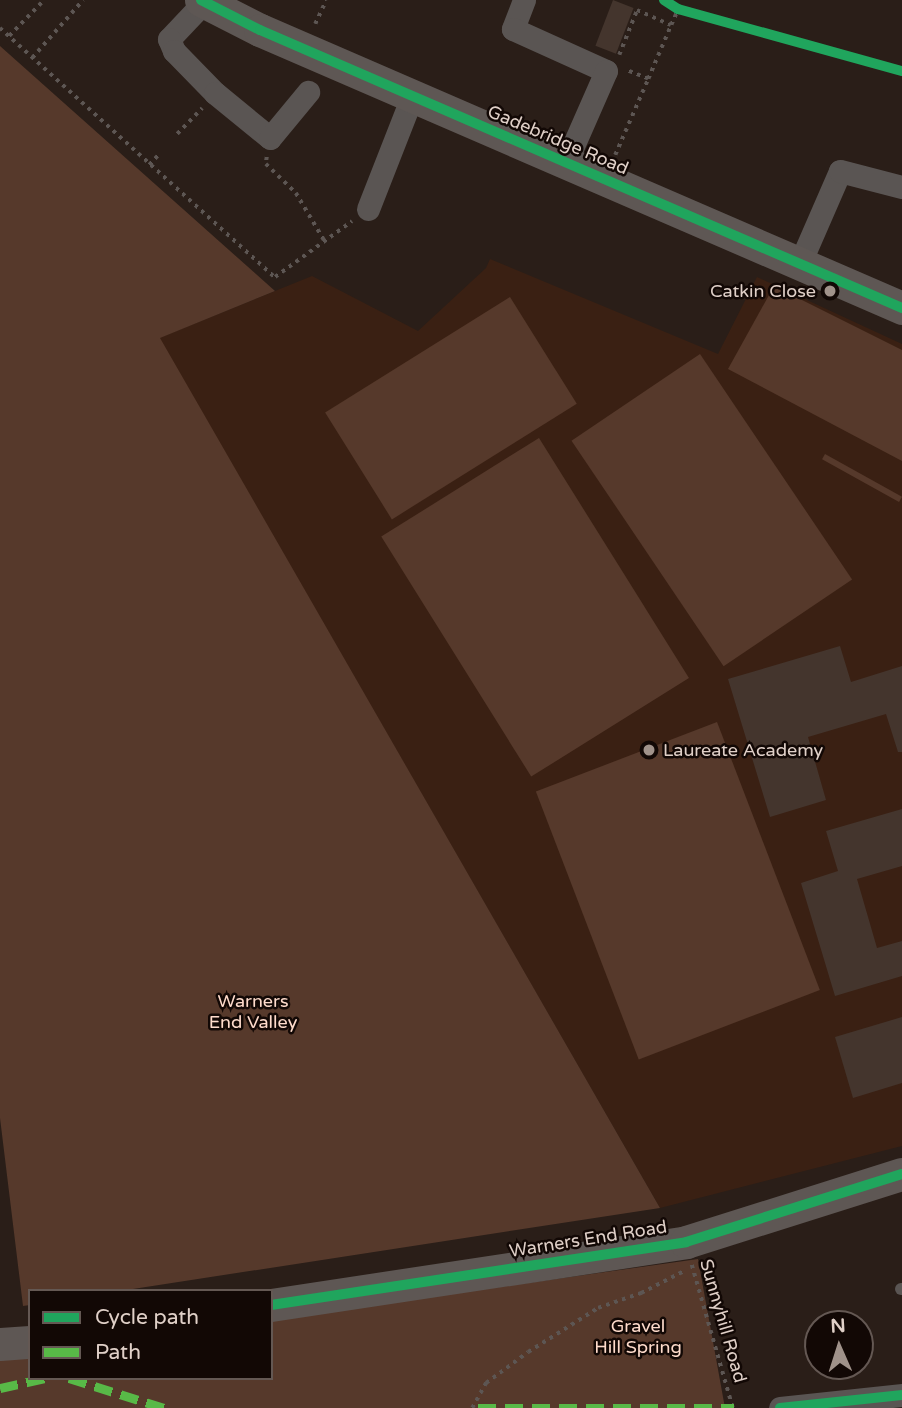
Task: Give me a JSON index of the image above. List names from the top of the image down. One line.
{"streets":{"street":["Gadebridge Road","Warners End Road"],"path":["Sunnyhill Road"]},"crossings":[["Warners End Road","Sunnyhill Road"]],"parks":["Warners End Valley","Gravel Hill Spring"],"places":["Catkin Close","Laureate Academy"],"legend":["Cycle path","Path"],"north":"top"}
